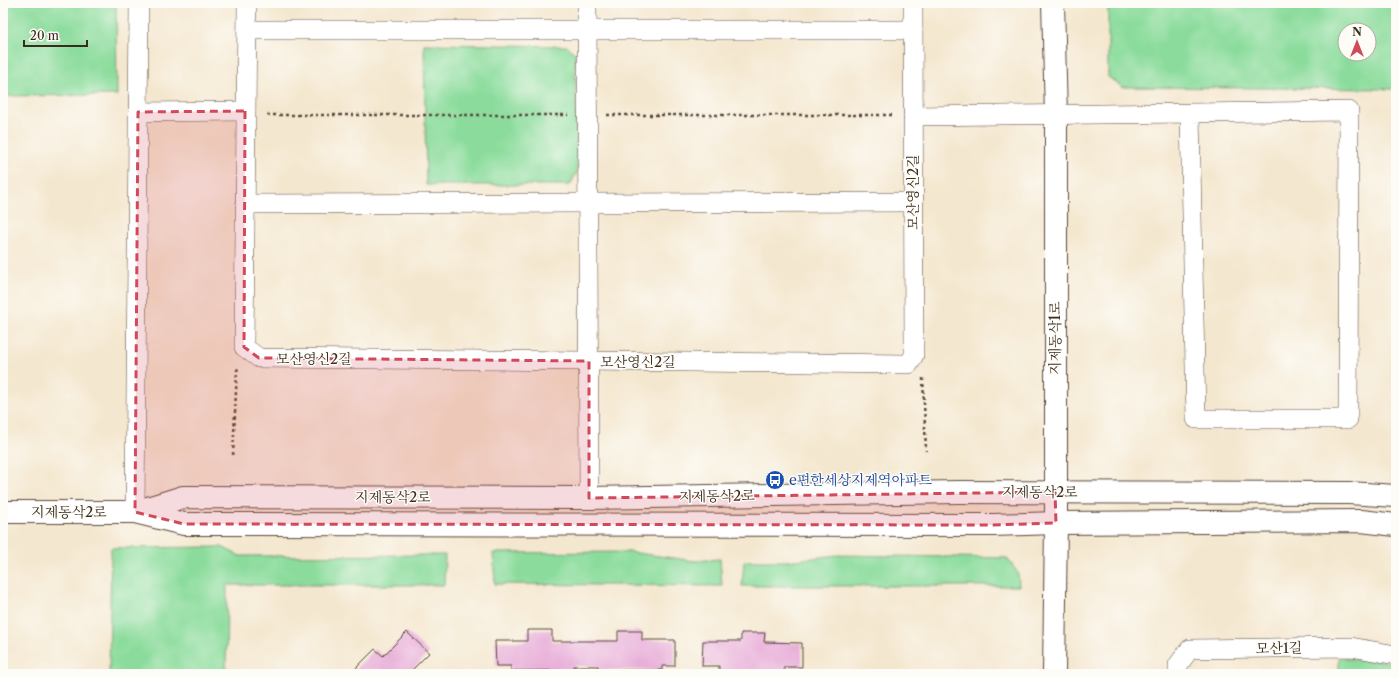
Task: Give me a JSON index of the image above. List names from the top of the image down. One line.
{"streets":{"street":["모산영신2길","지제동삭1로","지제동삭2로","모산1길"]},"crossings":[["지제동삭1로","지제동삭2로"]],"places":{"bus stop":["e편한세상지제역아파트"]},"scale_bar":"20 m","north":"top"}
